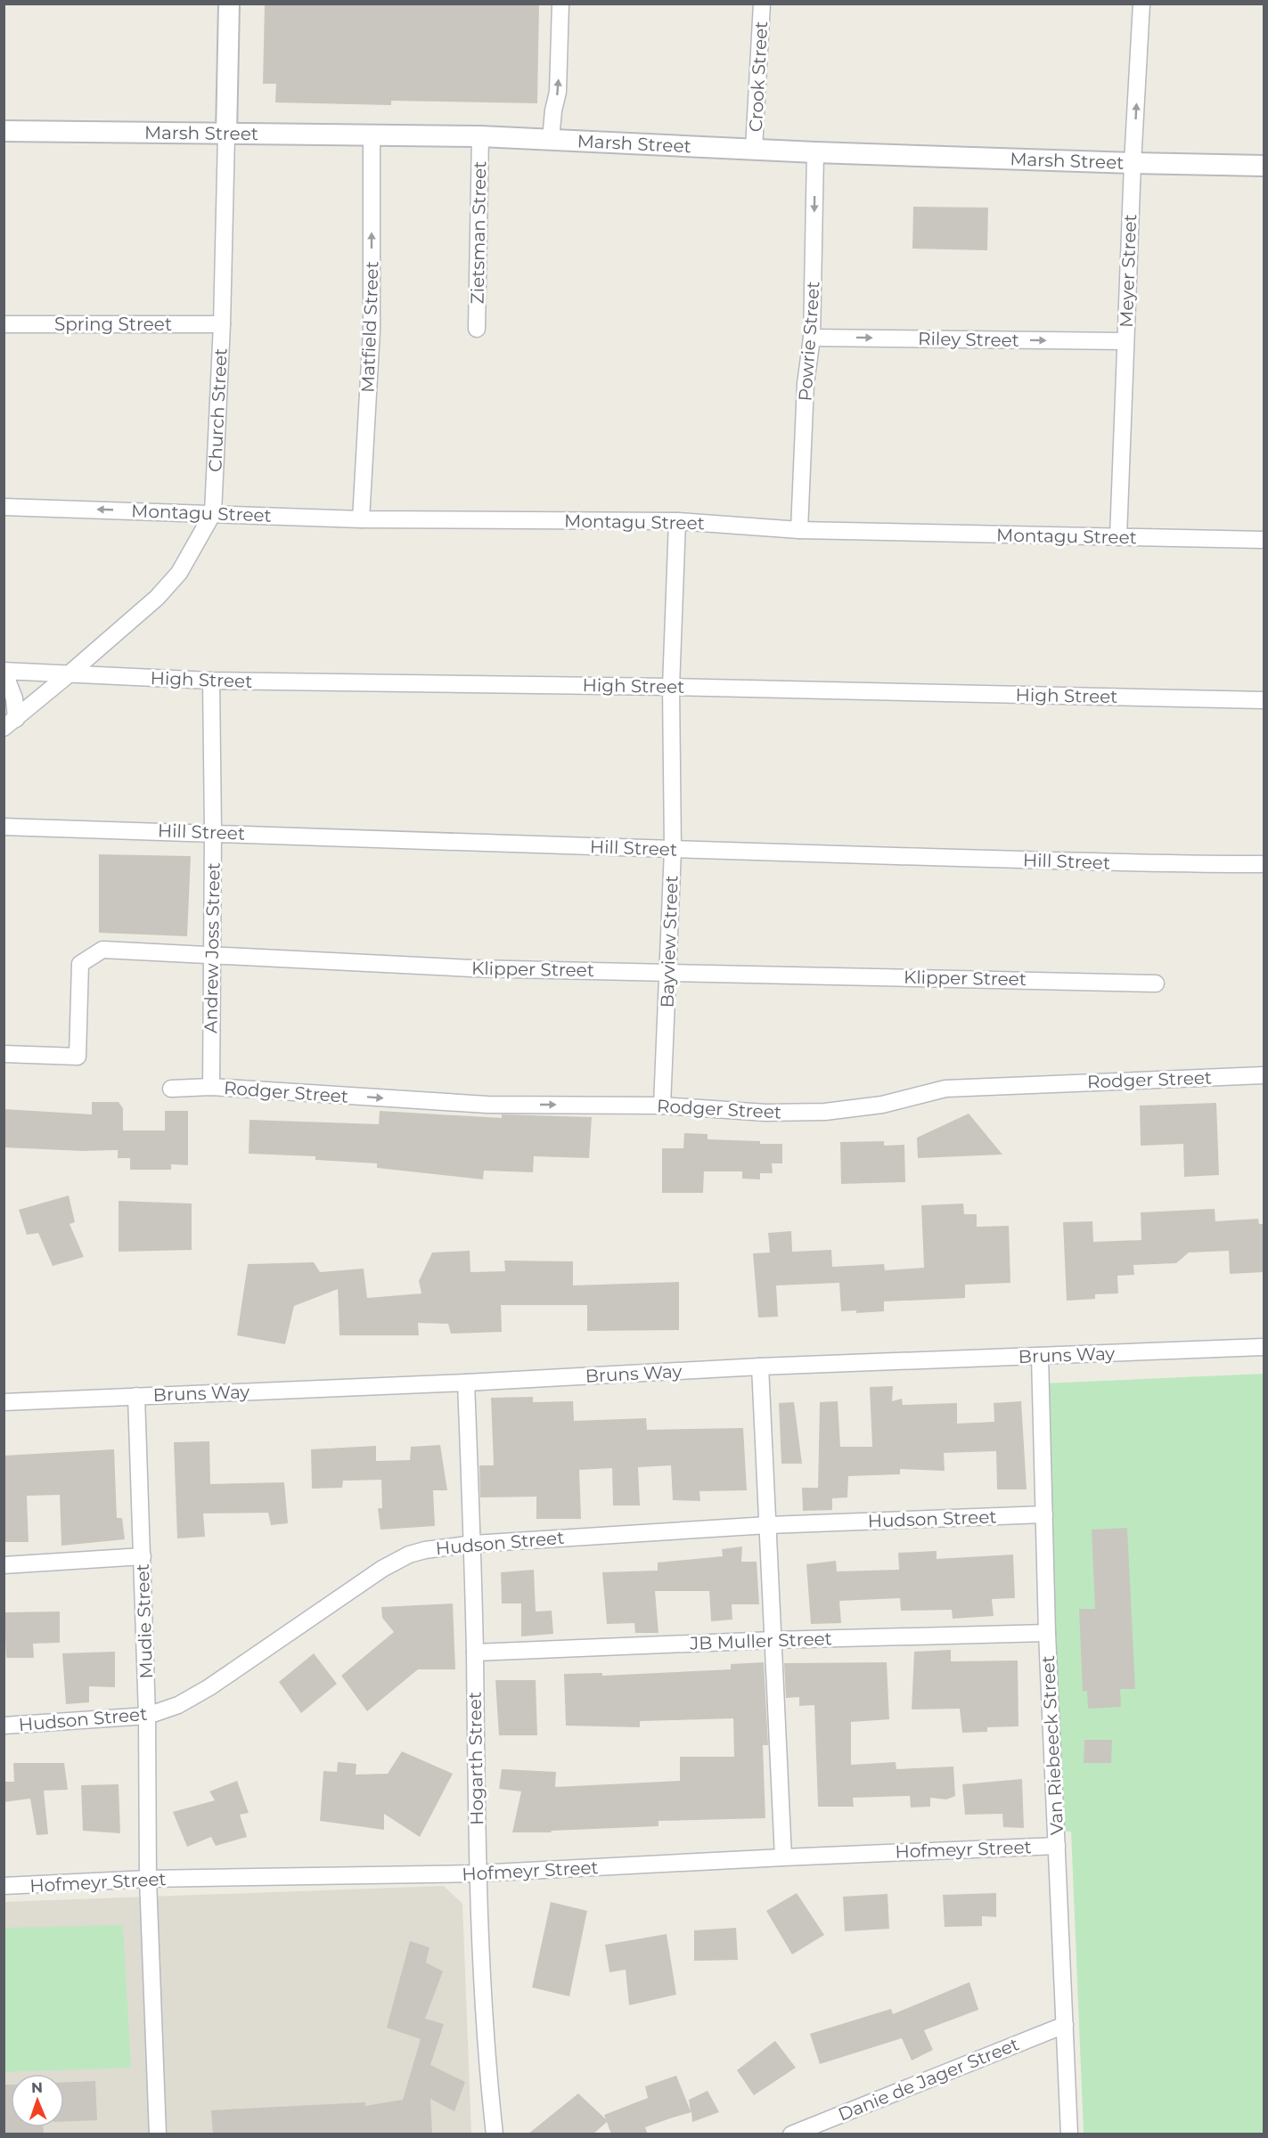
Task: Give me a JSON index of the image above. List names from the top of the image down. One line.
{"streets":{"street":["Crook Street","Marsh Street","Zietsman Street","Meyer Street","Spring Street","Matfield Street","Riley Street","Powrie Street","Church Street","Montagu Street","High Street","Hill Street","Bayview Street","Andrew Joss Street","Klipper Street","Rodger Street","Bruns Way","Hudson Street","Mudie Street","JB Muller Street","Van Riebeeck Street","Hogarth Street","Hofmeyr Street","Danie de Jager Street"]},"crossings":[["Crook Street","Marsh Street"],["Marsh Street","Zietsman Street"],["Marsh Street","Meyer Street"],["Marsh Street","Matfield Street"],["Marsh Street","Powrie Street"],["Marsh Street","Church Street"],["Meyer Street","Riley Street"],["Meyer Street","Montagu Street"],["Spring Street","Church Street"],["Matfield Street","Montagu Street"],["Riley Street","Powrie Street"],["Powrie Street","Montagu Street"],["Church Street","Montagu Street"],["Church Street","High Street"],["Montagu Street","Bayview Street"],["High Street","Bayview Street"],["High Street","Andrew Joss Street"],["Hill Street","Bayview Street"],["Hill Street","Andrew Joss Street"],["Bayview Street","Klipper Street"],["Bayview Street","Rodger Street"],["Andrew Joss Street","Klipper Street"],["Andrew Joss Street","Rodger Street"],["Bruns Way","Mudie Street"],["Bruns Way","Van Riebeeck Street"],["Bruns Way","Hogarth Street"],["Hudson Street","Mudie Street"],["Hudson Street","Van Riebeeck Street"],["Hudson Street","Hogarth Street"],["Mudie Street","Hofmeyr Street"],["JB Muller Street","Van Riebeeck Street"],["JB Muller Street","Hogarth Street"],["Van Riebeeck Street","Hofmeyr Street"],["Van Riebeeck Street","Danie de Jager Street"],["Hogarth Street","Hofmeyr Street"]],"one_way":["Matfield Street","Riley Street","Powrie Street","Rodger Street"],"north":"top"}
